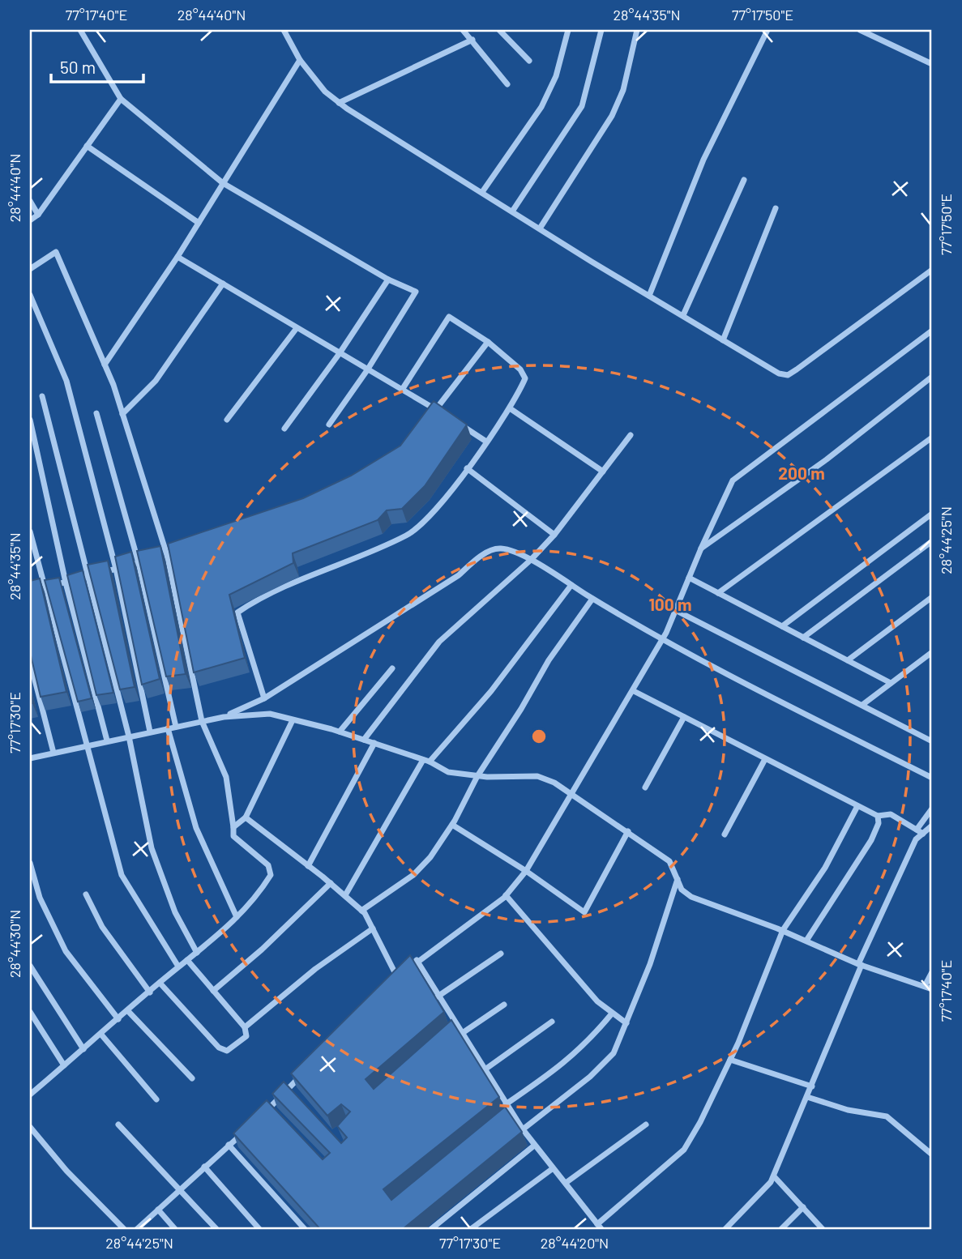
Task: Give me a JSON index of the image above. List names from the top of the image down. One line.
{"scale_bar":"50 m","coordinates":["77°17'40\"E","28°44'40\"N","28°44'35\"N","77°17'50\"E","28°44'25\"N","77°17'30\"E","28°44'30\"N","28°44'20\"N"],"rings":["200 m","100 m"]}
